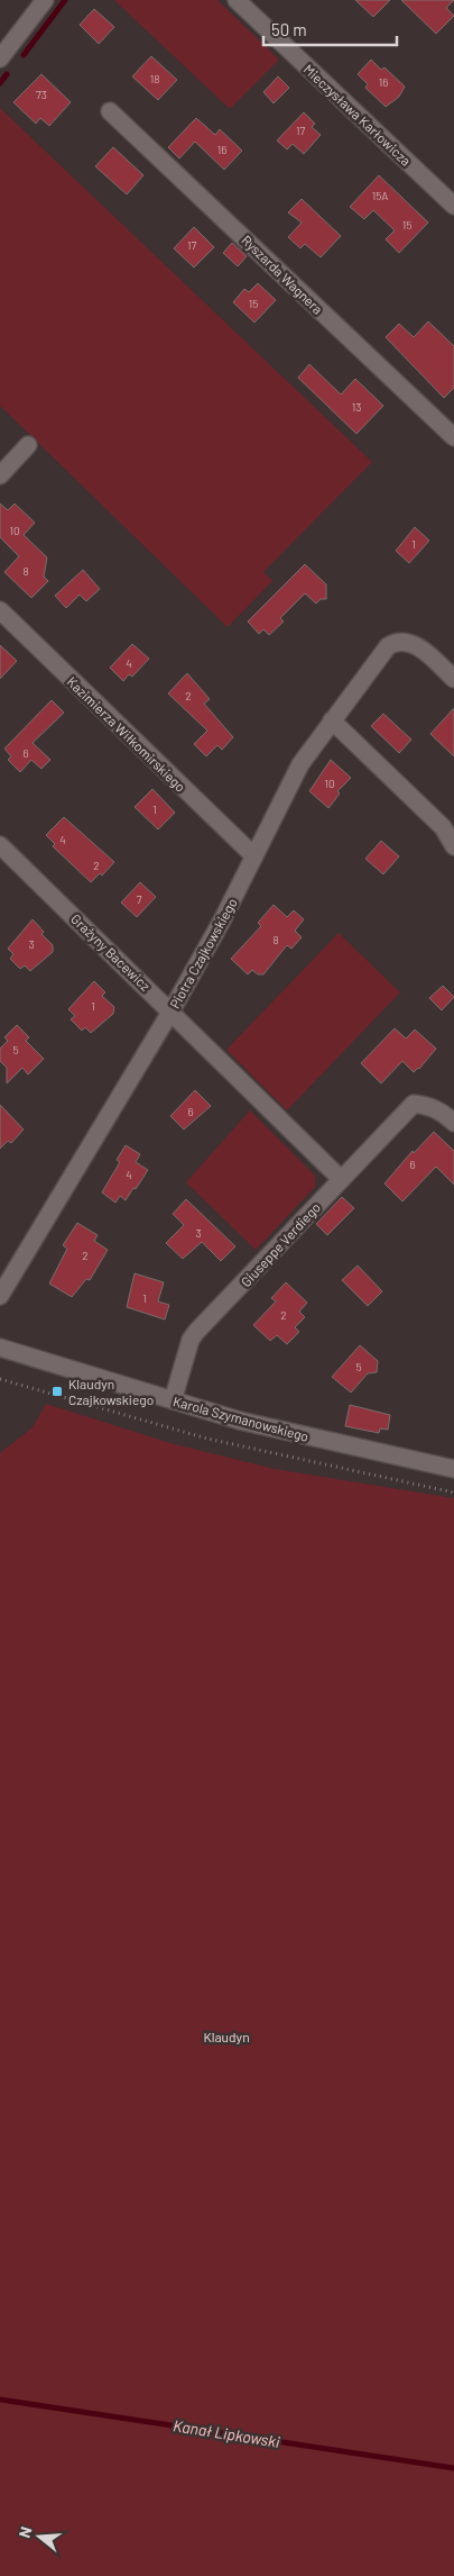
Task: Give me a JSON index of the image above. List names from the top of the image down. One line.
{"streets":{"street":["Mieczysława Karłowicza","Ryszarda Wagnera","Kazimierza Wiłkomirskiego","Grażyny Bacewicz","Piotra Czajkowskiego","Giuseppe Verdiego","Karola Szymanowskiego"]},"crossings":[["Kazimierza Wiłkomirskiego","Piotra Czajkowskiego"],["Grażyny Bacewicz","Piotra Czajkowskiego"],["Grażyny Bacewicz","Giuseppe Verdiego"],["Giuseppe Verdiego","Karola Szymanowskiego"]],"water":["Kanał Lipkowski"],"parks":["Klaudyn"],"places":{"transit":["Klaudyn Czajkowskiego"]},"house_numbers":["18","16","73","17","16","15A","15","17","15","13","10","1","8","4","2","6","10","1","4","2","7","8","3","1","5","6","6","4","3","2","1","2","5"],"scale_bar":"50 m","north":"left"}
